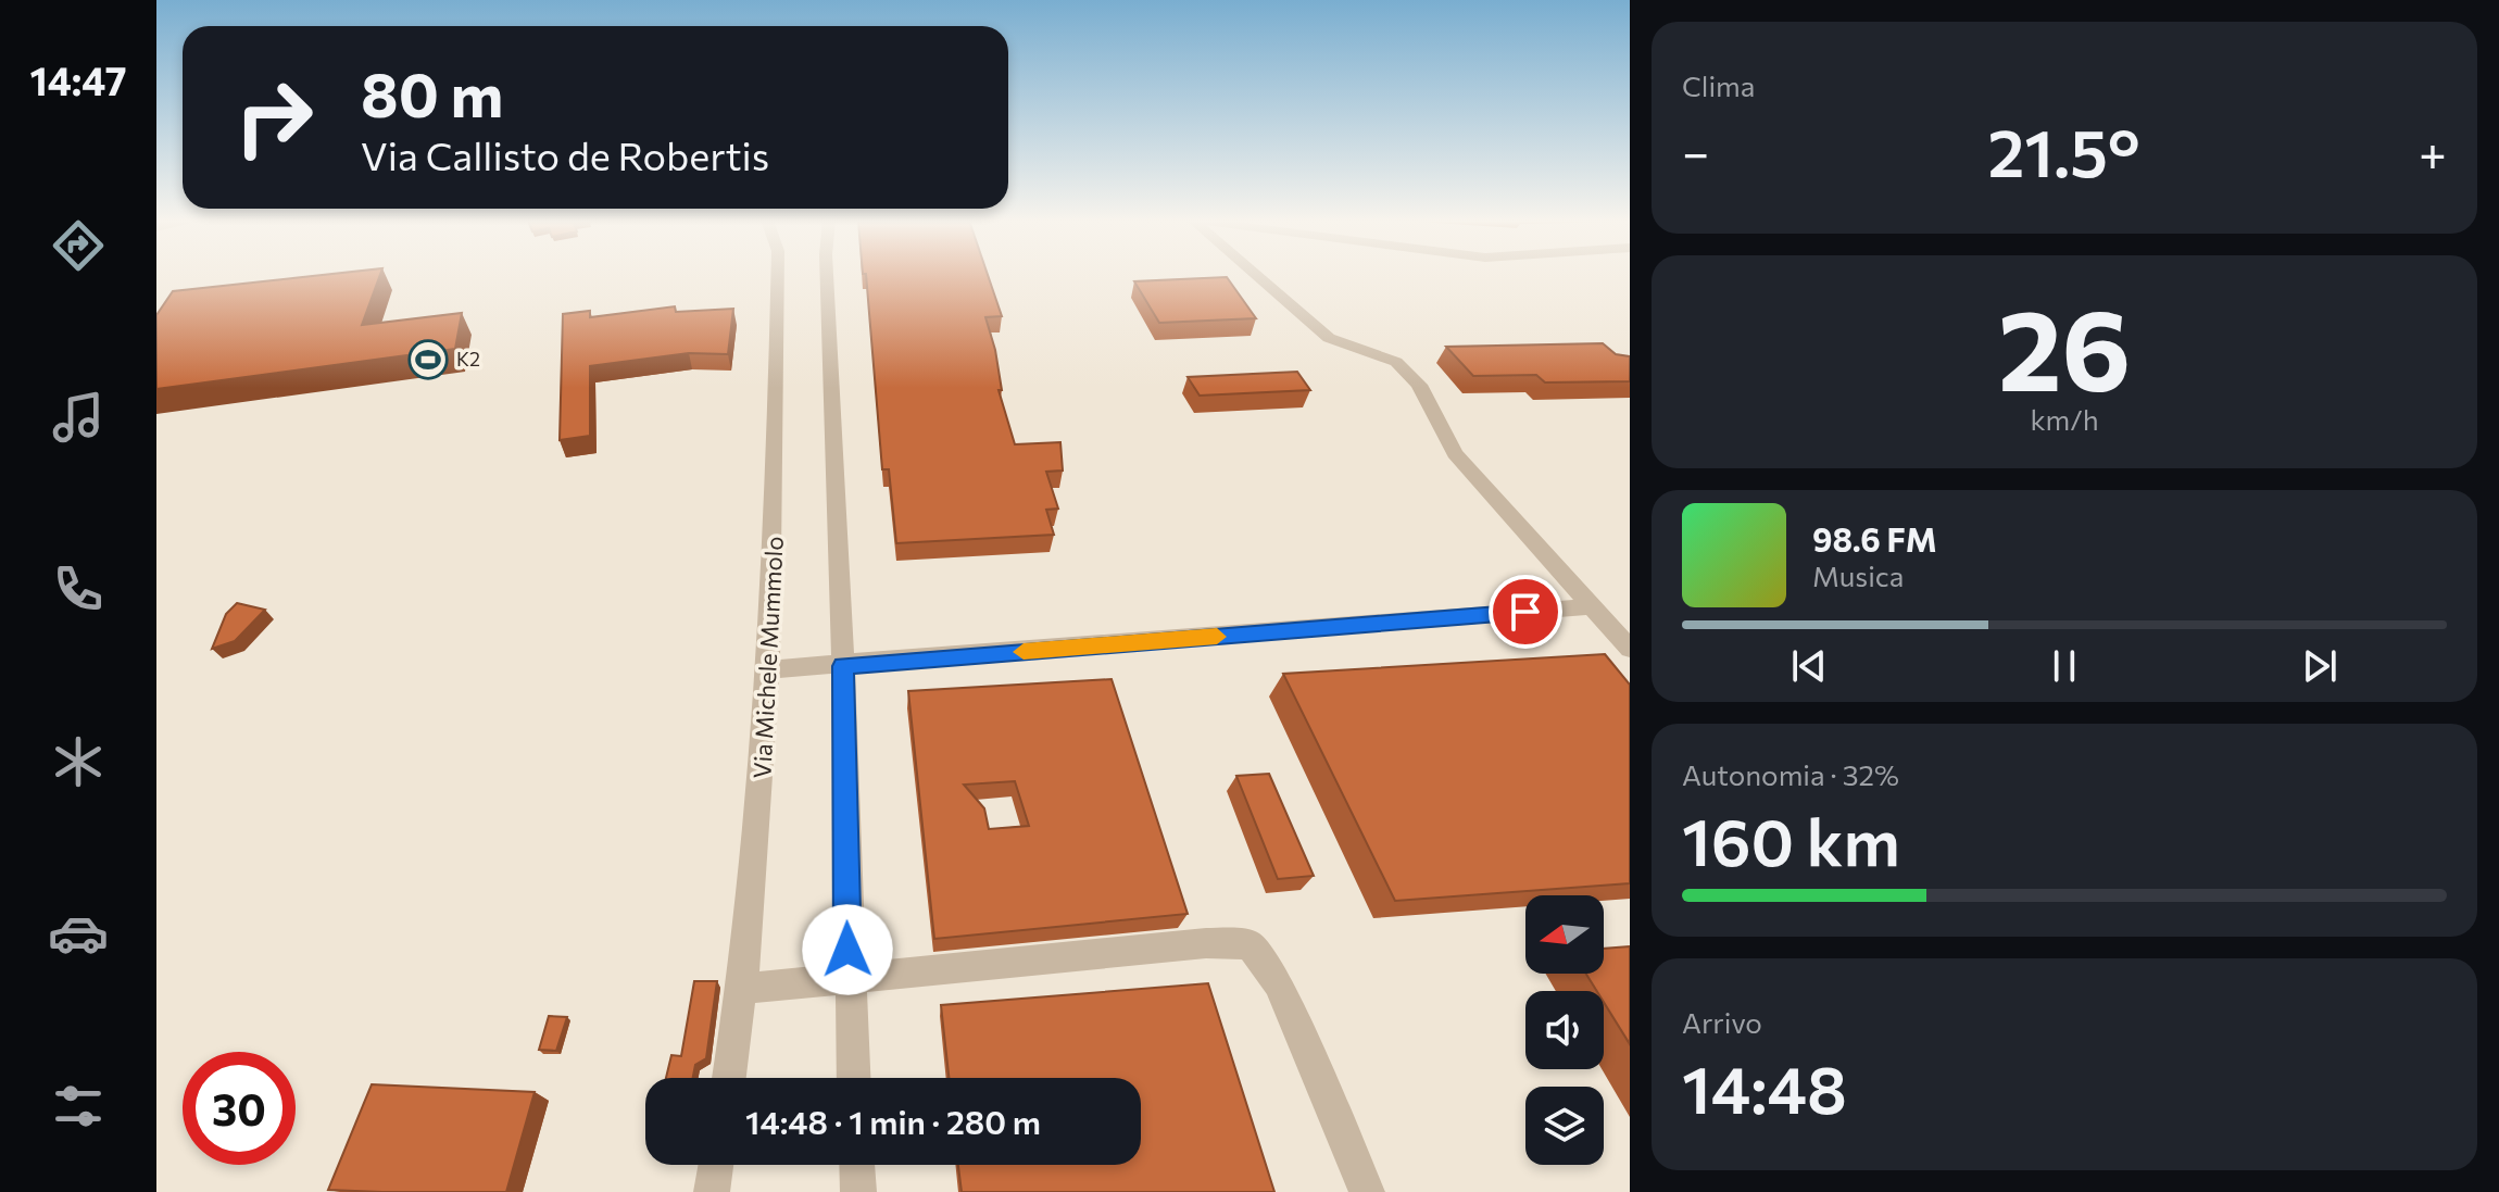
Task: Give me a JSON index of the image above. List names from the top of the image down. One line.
{"streets":{"street":["Via Michele Mummolo"]},"places":{"sports":["K2"]},"north":"left","page":{"tabs":"14:47","tile":["Clima",["26","km/h"],["Autonomia · 32%","160 km"],["Arrivo","14:48"]],"turn":["80 m","Via Callisto de Robertis"],"heat":["−","21.5°","+"],"song":["98.6 FM","Musica"],"limit":"30","trip":"14:48 · 1 min · 280 m"}}
